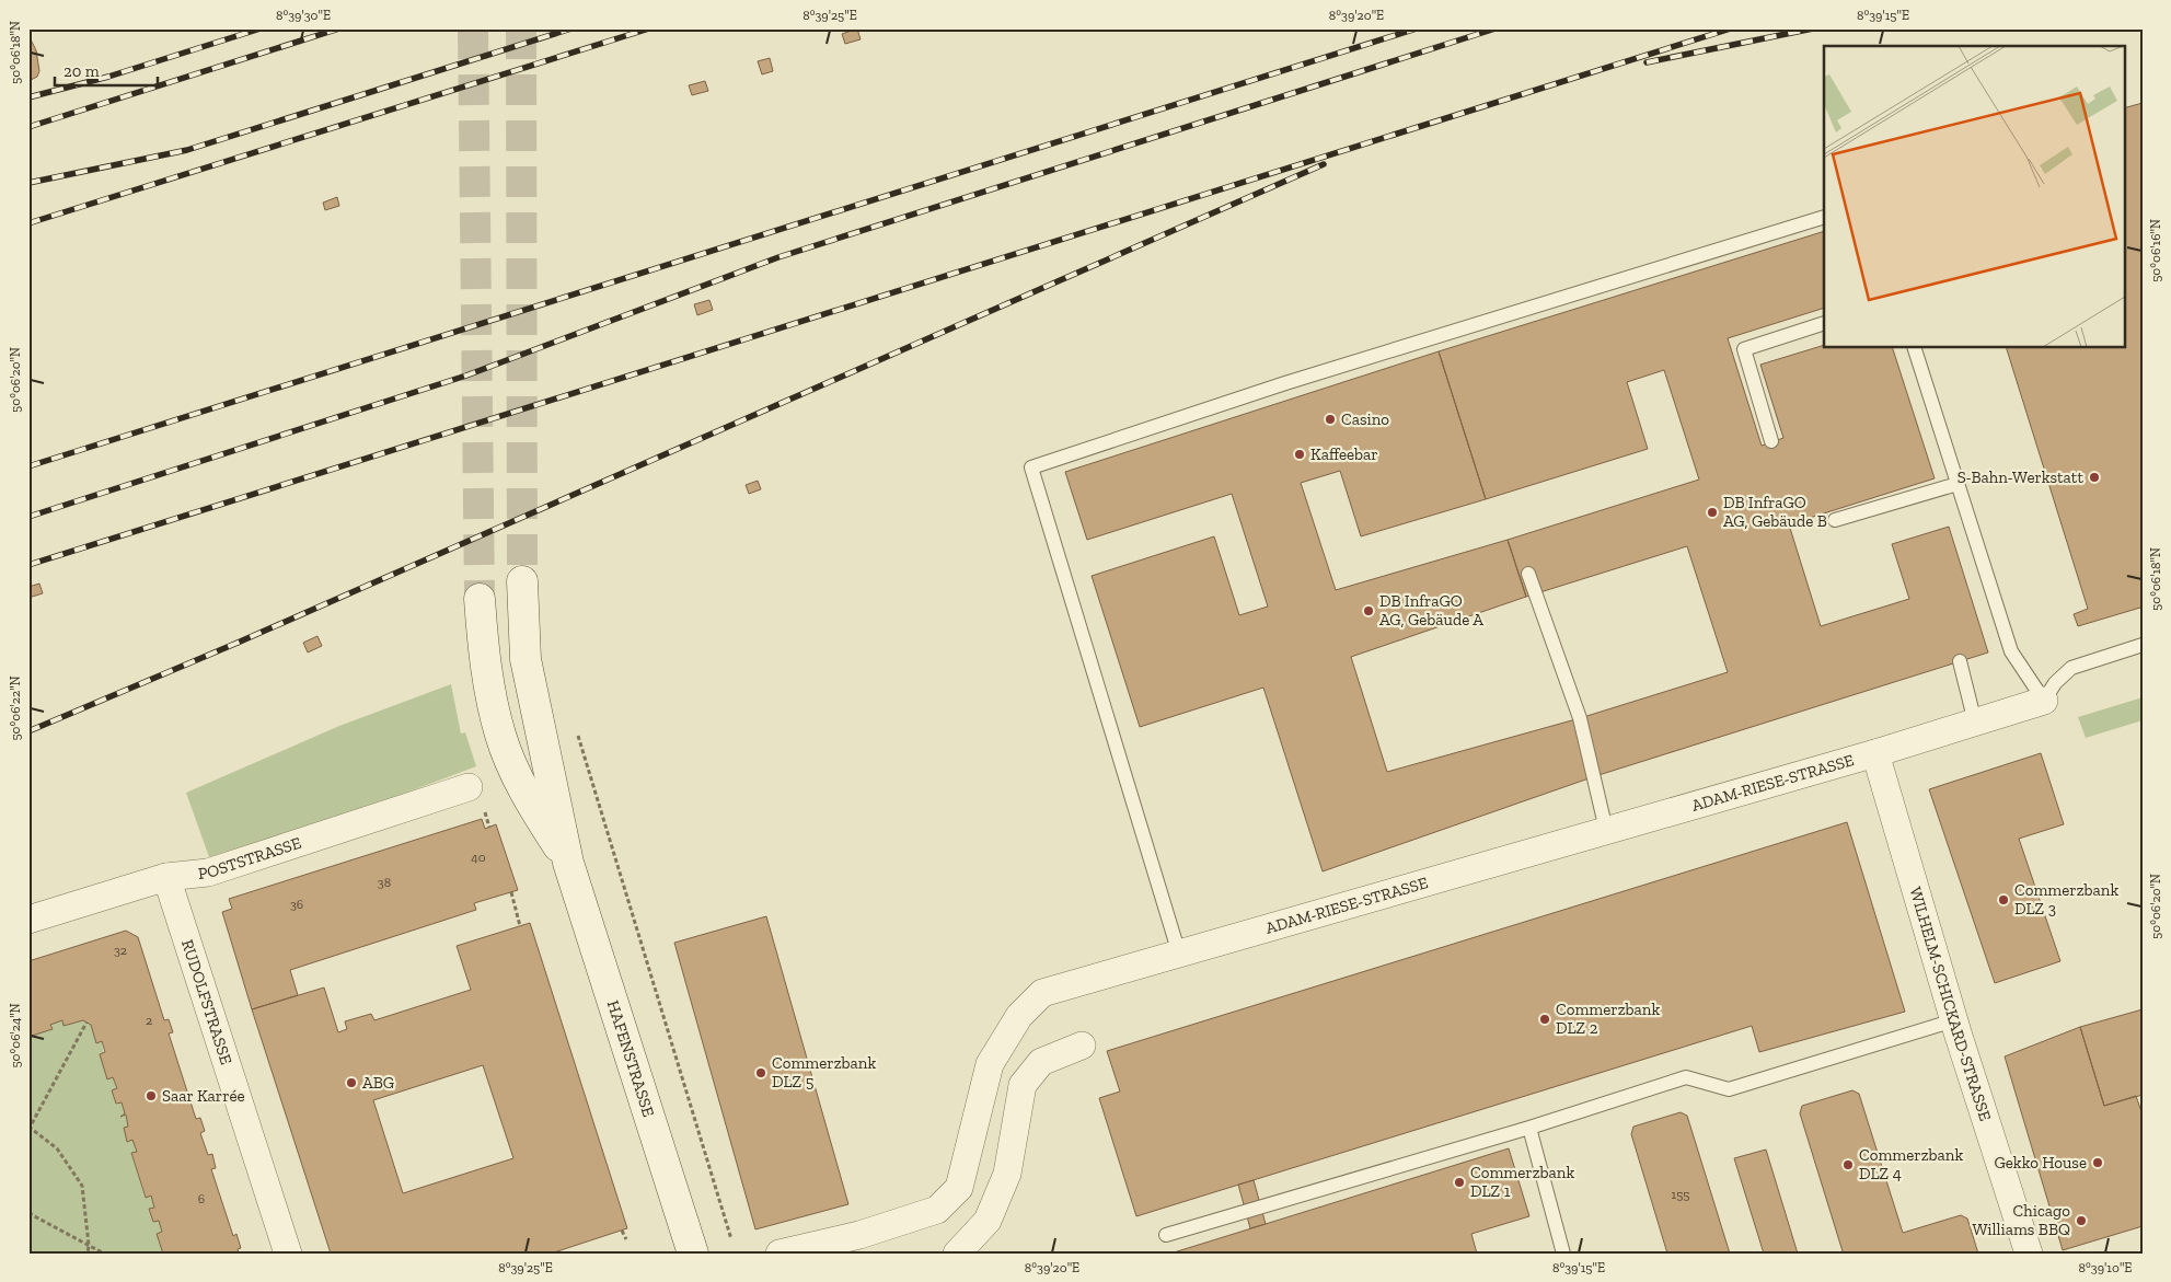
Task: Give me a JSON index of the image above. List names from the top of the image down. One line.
{"streets":{"street":["ADAM-RIESE-STRASSE","POSTSTRASSE","RUDOLFSTRASSE","WILHELM-SCHICKARD-STRASSE","HAFENSTRASSE"]},"crossings":[["ADAM-RIESE-STRASSE","WILHELM-SCHICKARD-STRASSE"],["POSTSTRASSE","RUDOLFSTRASSE"]],"places":["Casino","Kaffeebar","S-Bahn-Werkstatt","DB InfraGO AG, Gebäude B","DB InfraGO AG, Gebäude A","Commerzbank DLZ 3","Commerzbank DLZ 2","Commerzbank DLZ 5","ABG","Saar Karrée","Gekko House","Commerzbank DLZ 4","Commerzbank DLZ 1","Chicago Williams BBQ"],"house_numbers":["40","38","36","32","2","155","6"],"scale_bar":"20 m","coordinates":["8°39'30\"E","8°39'25\"E","8°39'20\"E","8°39'15\"E","50°06'18\"N","50°06'16\"N","50°06'20\"N","50°06'22\"N","50°06'24\"N","8°39'10\"E"]}
